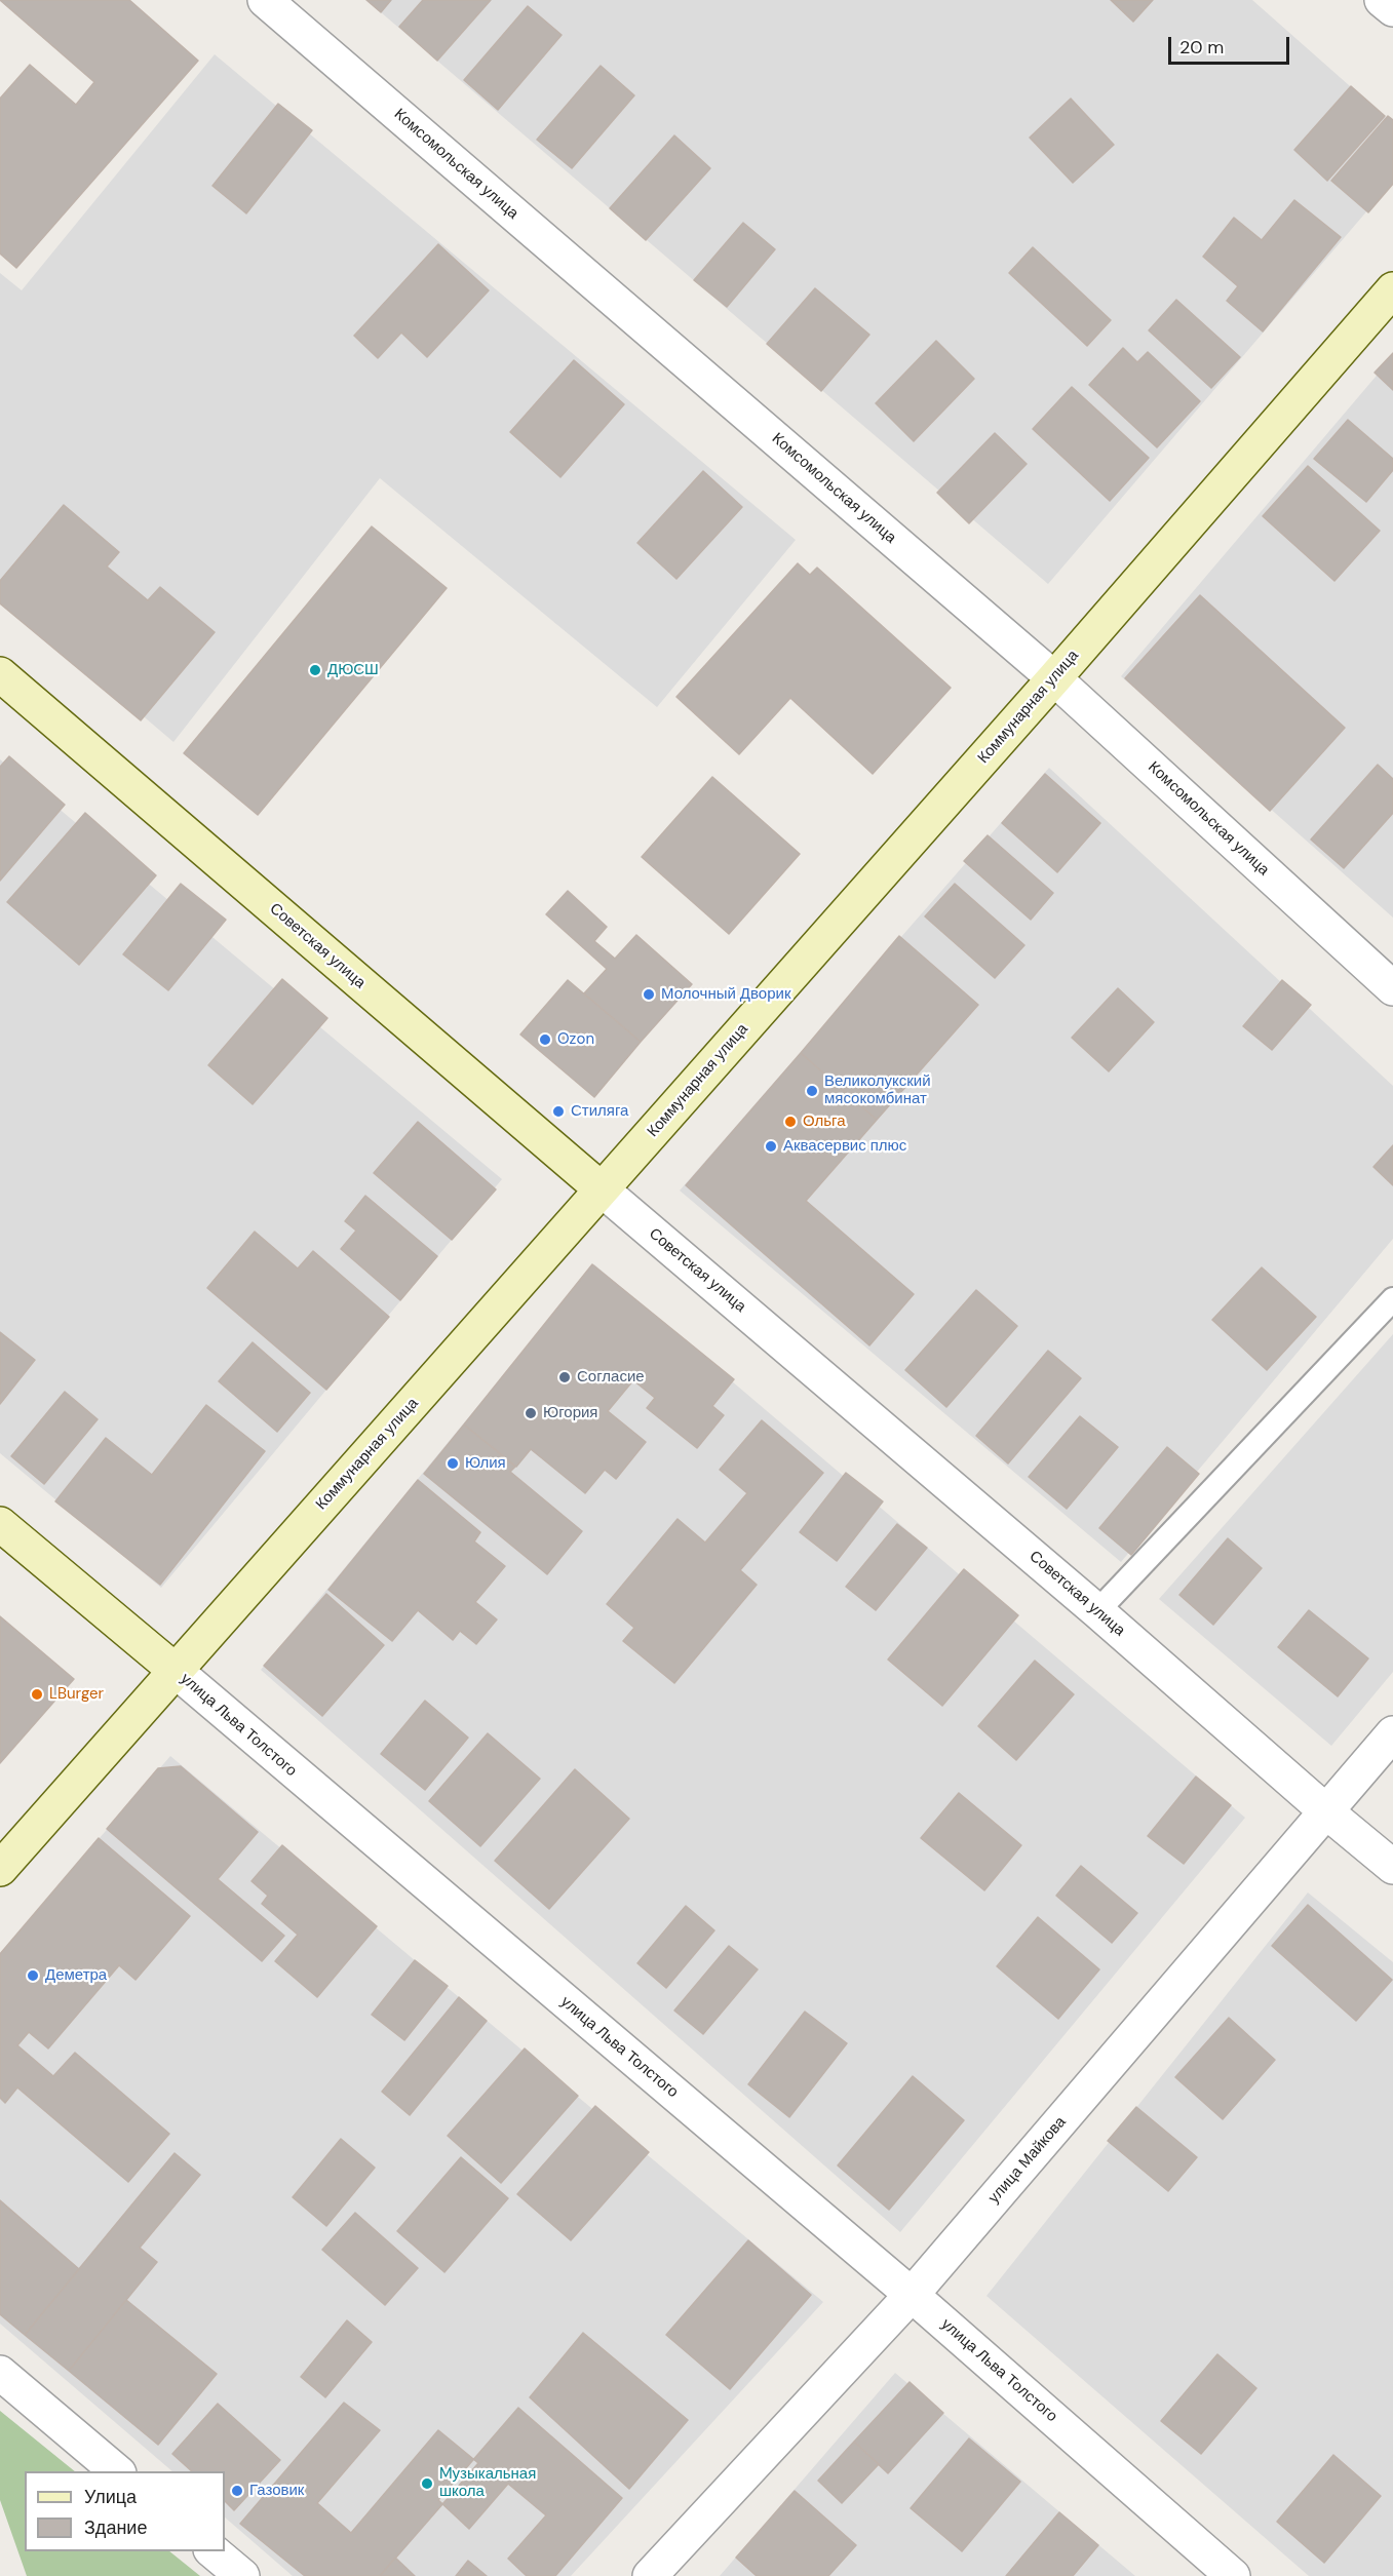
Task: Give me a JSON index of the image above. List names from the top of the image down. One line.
{"streets":{"main road":["Коммунарная улица","Советская улица","улица Льва Толстого"],"street":["Комсомольская улица","улица Майкова"]},"crossings":[["Комсомольская улица","Коммунарная улица"],["Коммунарная улица","Советская улица"],["Коммунарная улица","улица Льва Толстого"],["Советская улица","улица Майкова"],["улица Льва Толстого","улица Майкова"]],"places":["ДЮСШ","Молочный Дворик","Ozon","Великолукский мясокомбинат","Стиляга","Ольга","Аквасервис плюс","Согласие","Югория","Юлия","LBurger","Деметра","Mузыкальная школа","Газовик"],"legend":["Улица","Здание"],"scale_bar":"20 m"}
